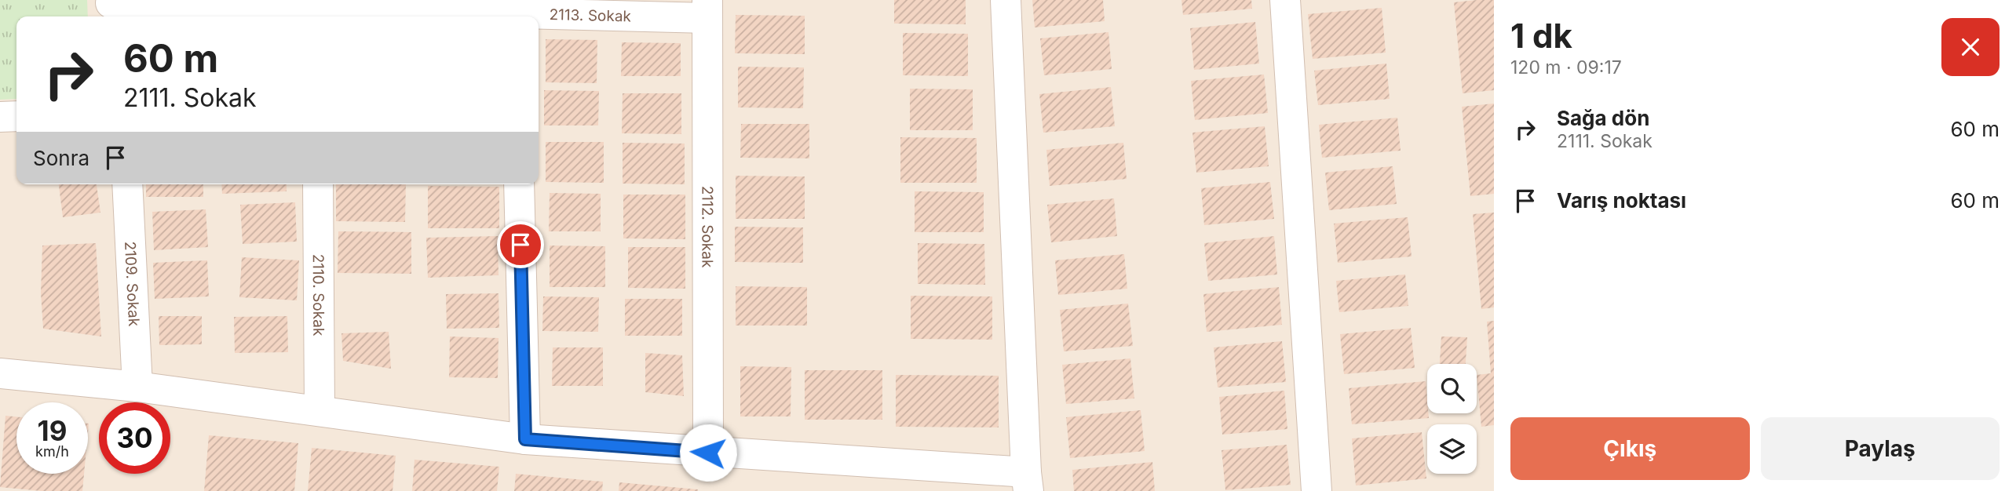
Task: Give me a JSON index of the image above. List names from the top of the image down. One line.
{"streets":{"street":["2113. Sokak","2112. Sokak","2109. Sokak","2110. Sokak"]},"crossings":[["2113. Sokak","2112. Sokak"]],"page":{"heading":["1 dk","120 m · 09:17"],"turn":["60 m","2111. Sokak"],"list":[{"name":"Sağa dön","note":"2111. Sokak","value":"60 m"},{"name":"Varış noktası","value":"60 m"}],"then":"Sonra","speed":"19 km/h","limit":"30","buttons":["Çıkış","Paylaş"]}}
